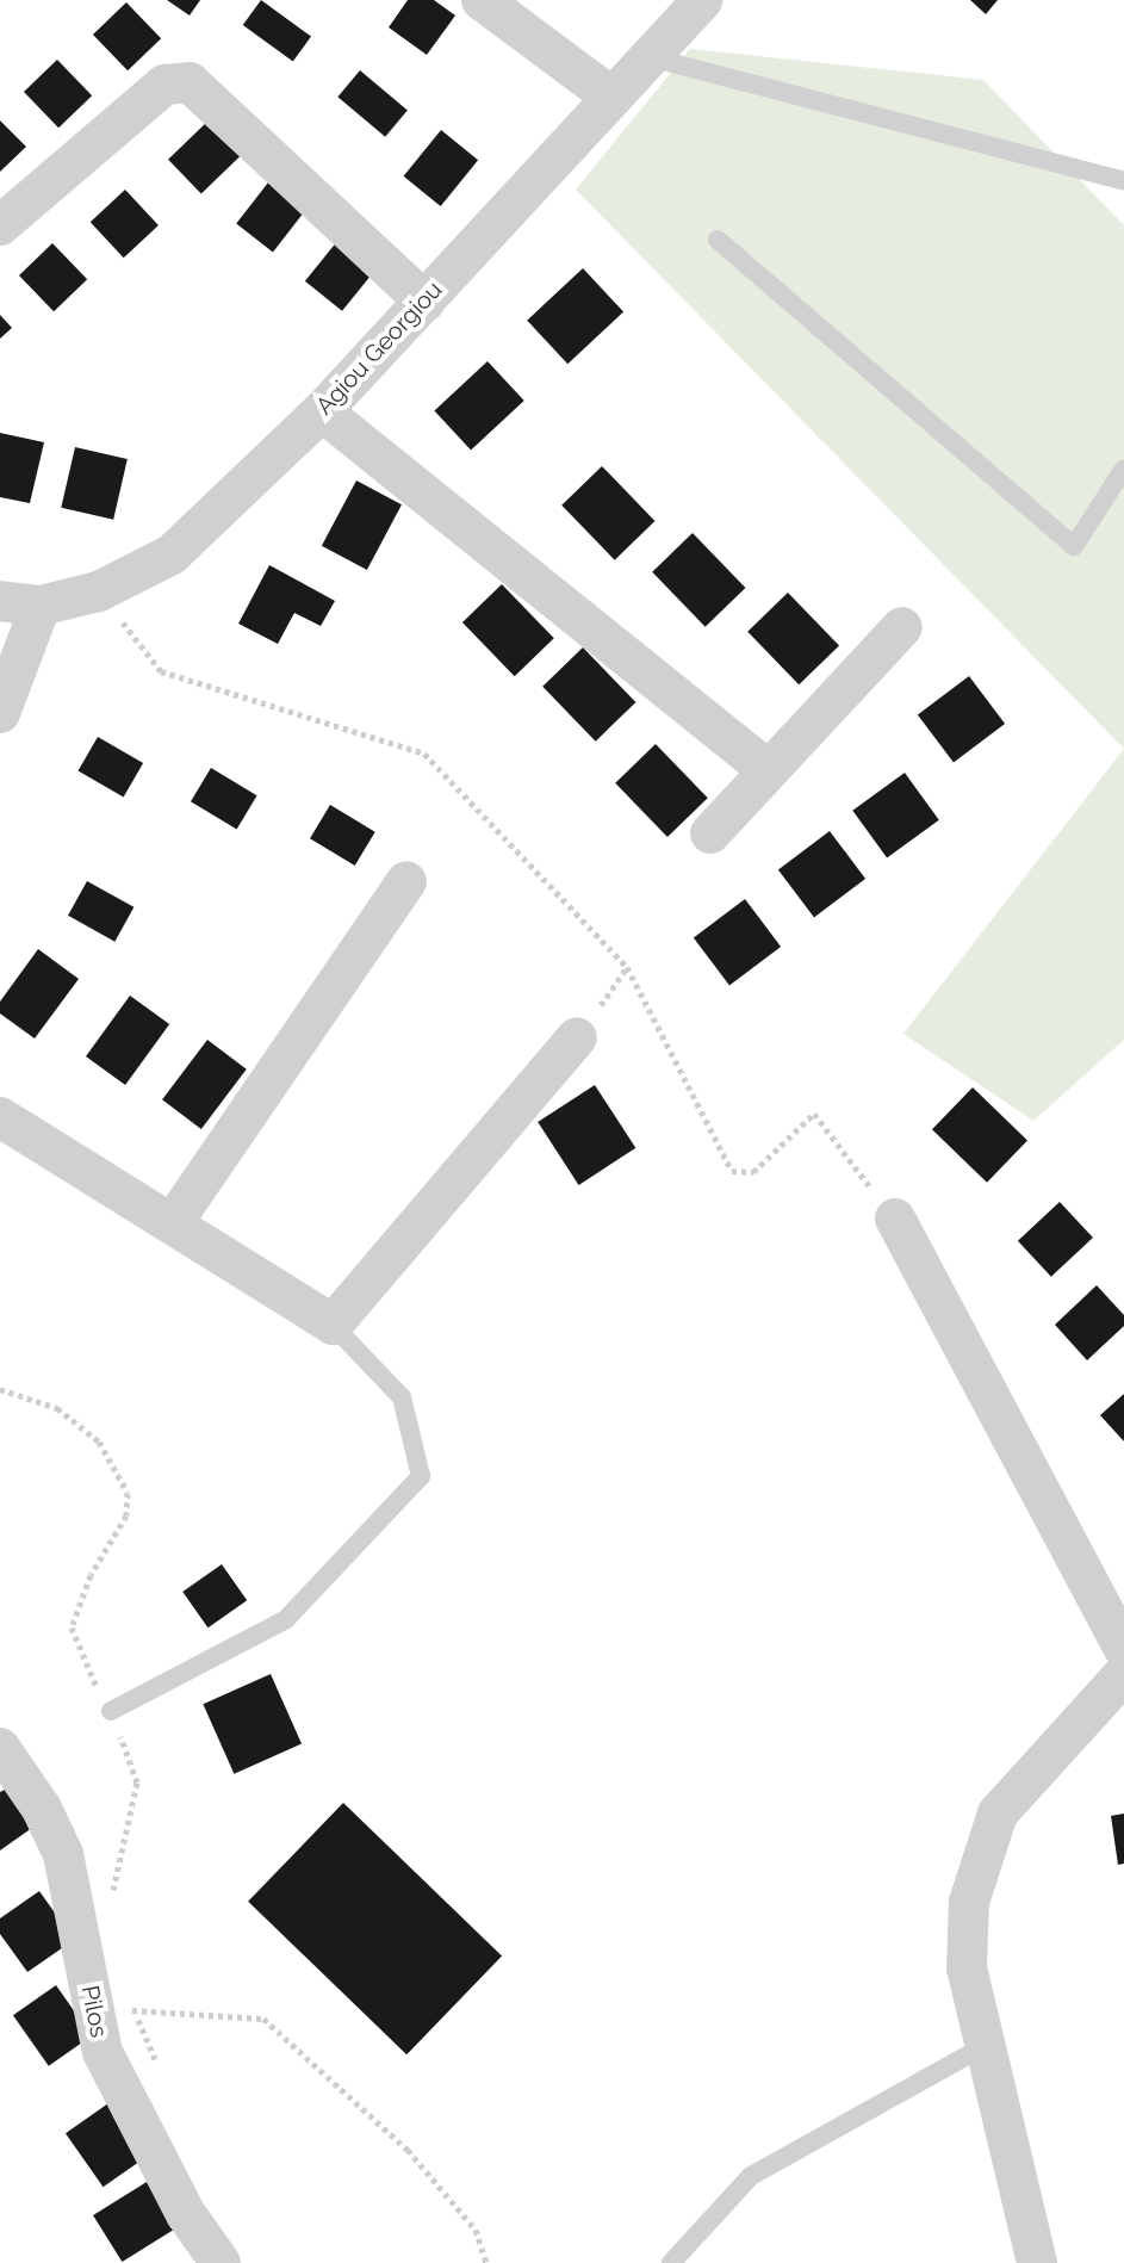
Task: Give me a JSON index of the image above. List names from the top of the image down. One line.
{"streets":{"street":["Agiou Georgiou","Pilos"]}}
